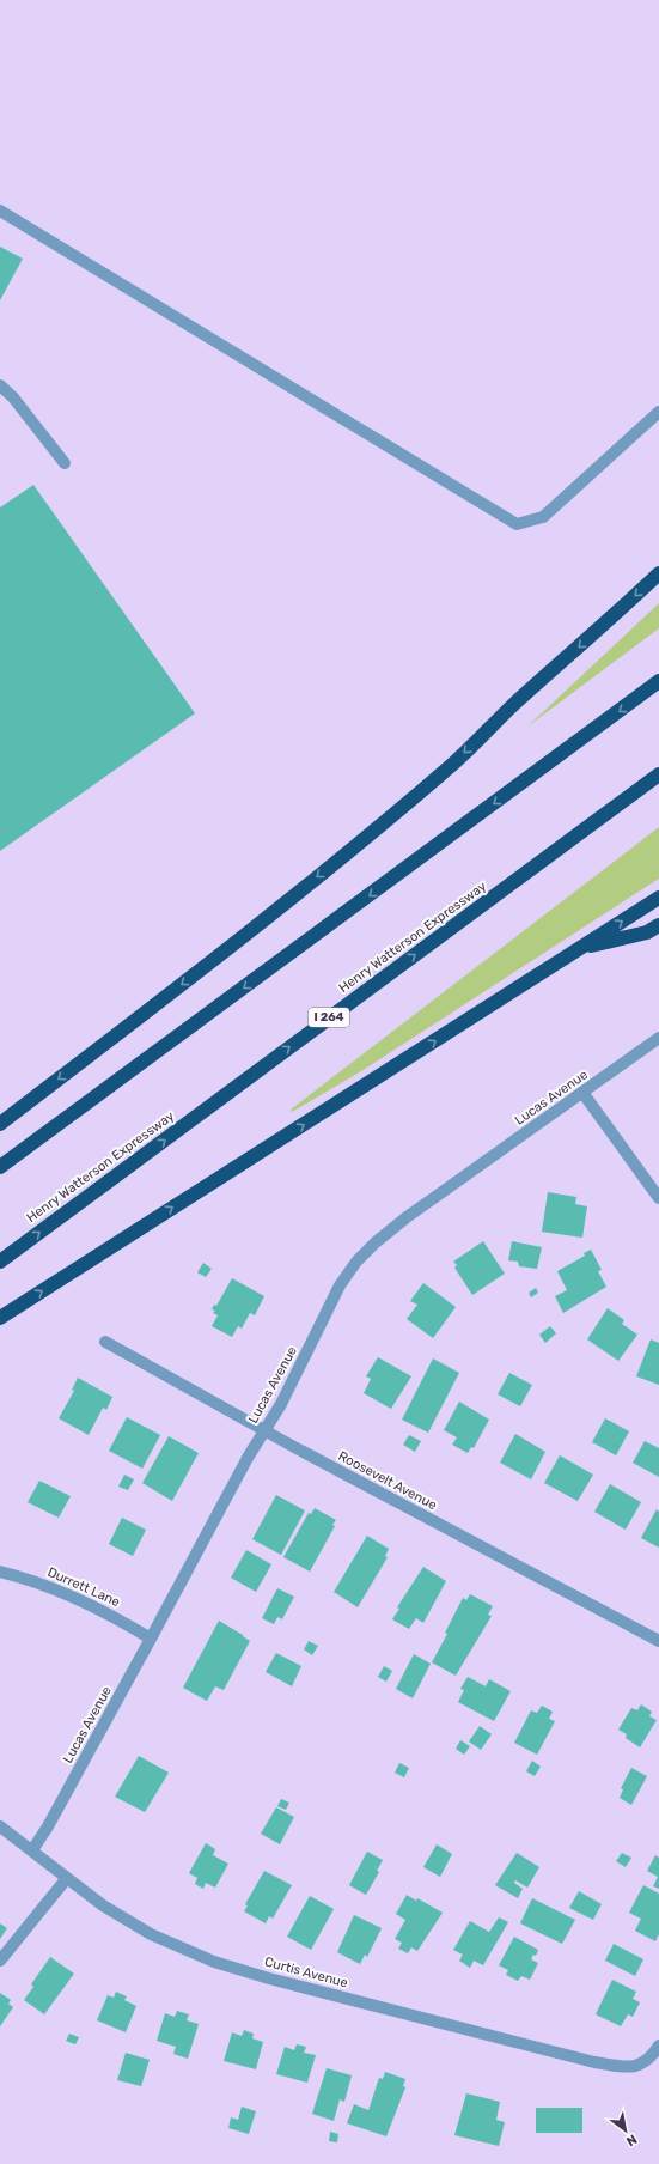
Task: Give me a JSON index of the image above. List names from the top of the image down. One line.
{"streets":{"highway":["Henry Watterson Expressway","I 264"],"street":["Lucas Avenue","Roosevelt Avenue","Durrett Lane","Curtis Avenue"]},"crossings":[["Lucas Avenue","Roosevelt Avenue"],["Lucas Avenue","Durrett Lane"],["Lucas Avenue","Curtis Avenue"]],"north":"bottom right"}
